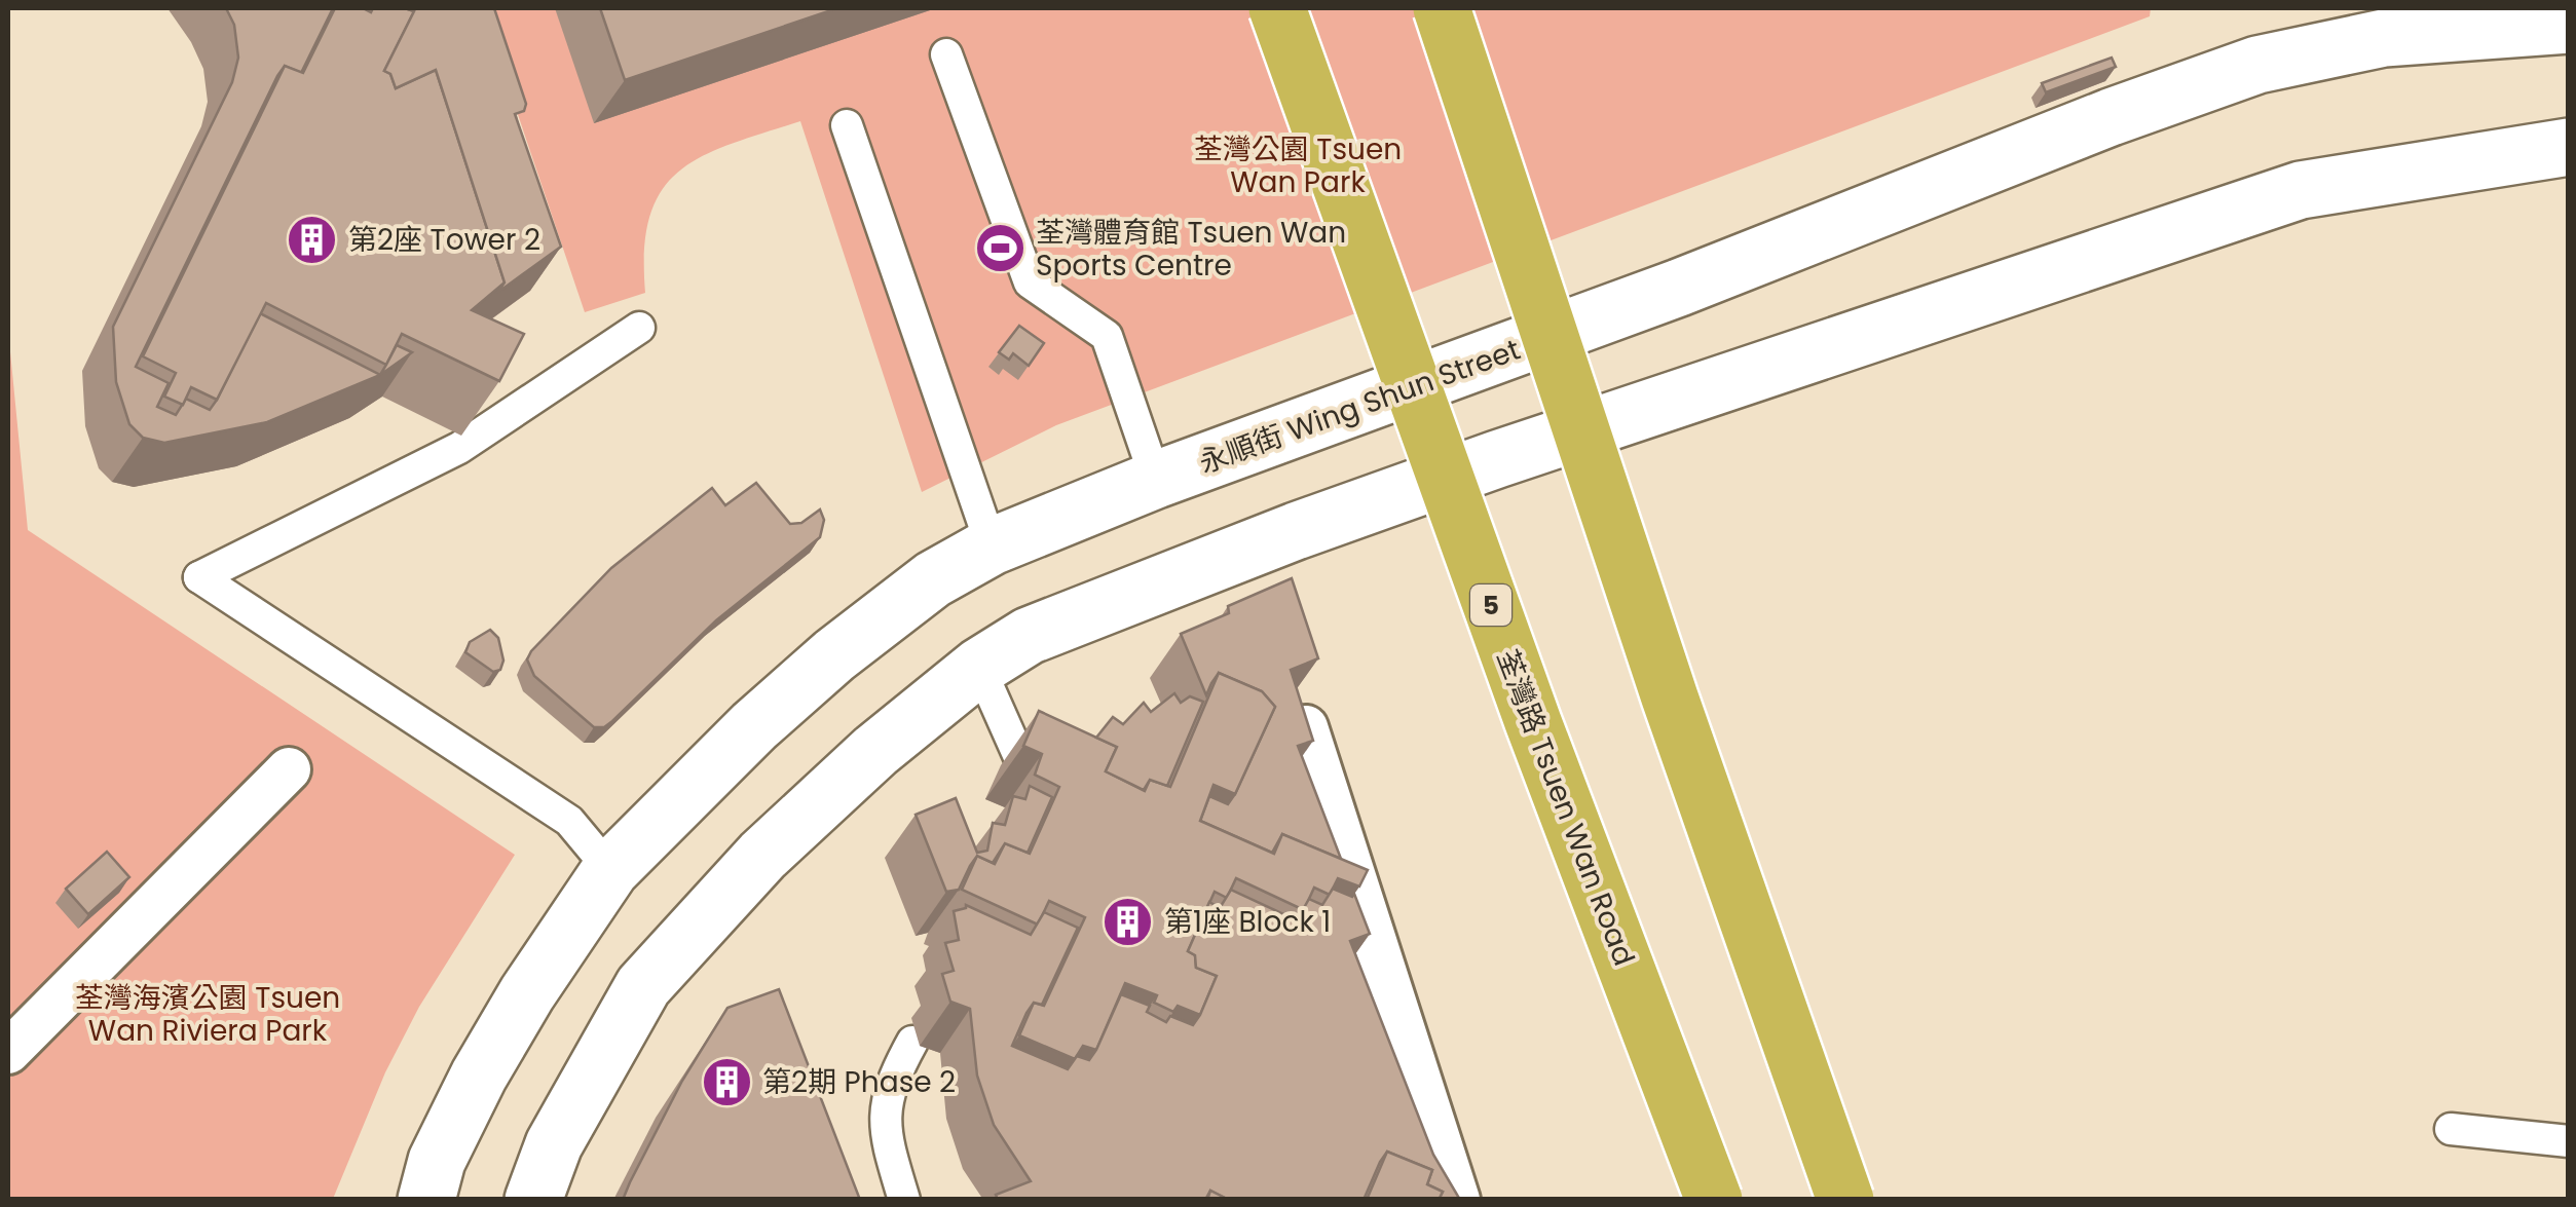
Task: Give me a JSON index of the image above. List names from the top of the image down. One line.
{"streets":{"highway":["5","荃灣路 Tsuen Wan Road"],"street":["永順街 Wing Shun Street"]},"parks":["荃灣公園 Tsuen Wan Park","荃灣海濱公園 Tsuen Wan Riviera Park"],"places":{"building":["第2座 Tower 2","第1座 Block 1","第2期 Phase 2"],"sports":["荃灣體育館 Tsuen Wan Sports Centre"]}}
